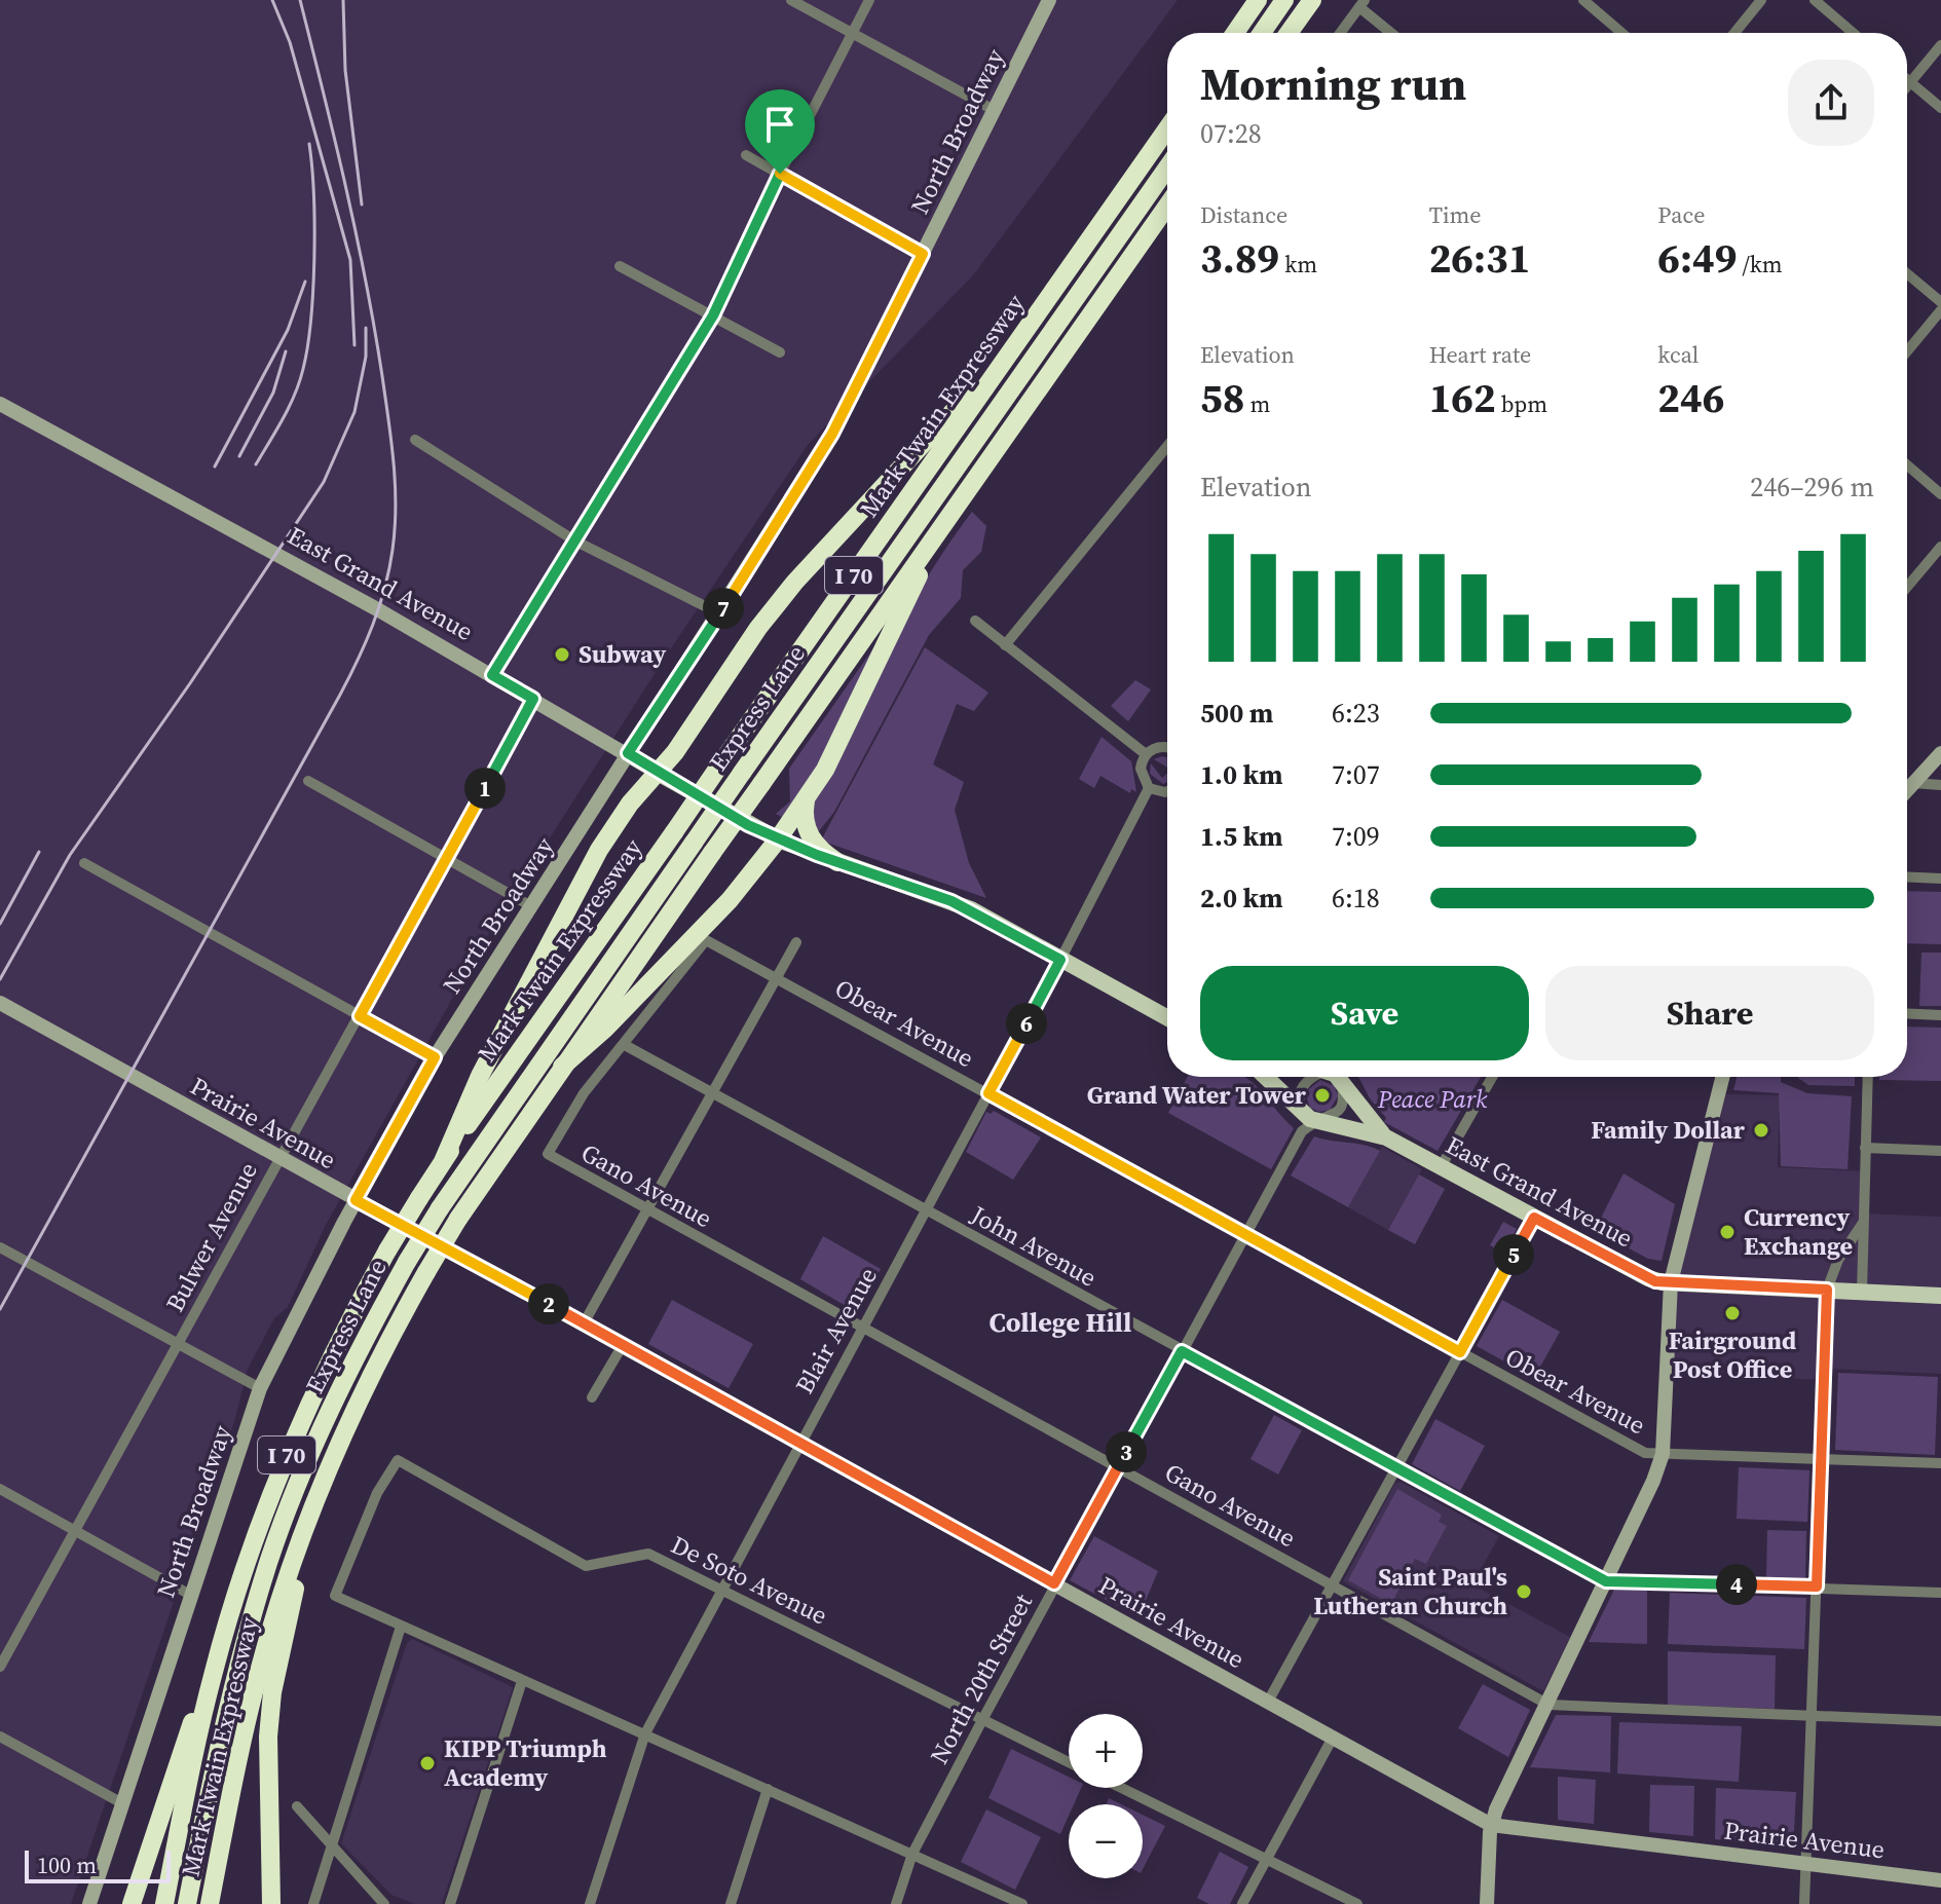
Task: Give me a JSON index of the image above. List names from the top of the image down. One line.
{"streets":{"highway":["Mark Twain Expressway","I 70","Express Lane"],"main road":["North Broadway","East Grand Avenue","Prairie Avenue"],"street":["Obear Avenue","Gano Avenue","Bulwer Avenue","John Avenue","Blair Avenue","De Soto Avenue","North 20th Street"]},"crossings":[["North Broadway","East Grand Avenue"],["North Broadway","Prairie Avenue"],["East Grand Avenue","Bulwer Avenue"],["East Grand Avenue","Blair Avenue"],["East Grand Avenue","North 20th Street"],["Obear Avenue","Gano Avenue"],["Obear Avenue","John Avenue"],["Obear Avenue","Blair Avenue"],["Obear Avenue","North 20th Street"],["Prairie Avenue","Bulwer Avenue"],["Prairie Avenue","Blair Avenue"],["Prairie Avenue","North 20th Street"],["Gano Avenue","John Avenue"],["Gano Avenue","Blair Avenue"],["Gano Avenue","North 20th Street"],["John Avenue","Blair Avenue"],["John Avenue","North 20th Street"],["Blair Avenue","De Soto Avenue"],["De Soto Avenue","North 20th Street"]],"districts":["College Hill"],"parks":["Peace Park"],"places":["Subway","Grand Water Tower","Family Dollar","Currency Exchange","Fairground Post Office","Saint Paul's Lutheran Church","KIPP Triumph Academy"],"scale_bar":"100 m","page":{"heading":["Morning run","07:28"],"stats":[["Distance","3.89 km"],["Time","26:31"],["Pace","6:49 /km"],["Elevation","58 m"],["Heart rate","162 bpm"],["kcal","246"]],"chart":["Elevation","246–296 m"],"pins":["7","1","6","5","2","3","4"],"list":[{"name":"500 m","note":"6:23"},{"name":"1.0 km","note":"7:07"},{"name":"1.5 km","note":"7:09"},{"name":"2.0 km","note":"6:18"}],"buttons":["Save","Share"],"map_buttons":["+","−"],"scale":"100 m"}}
